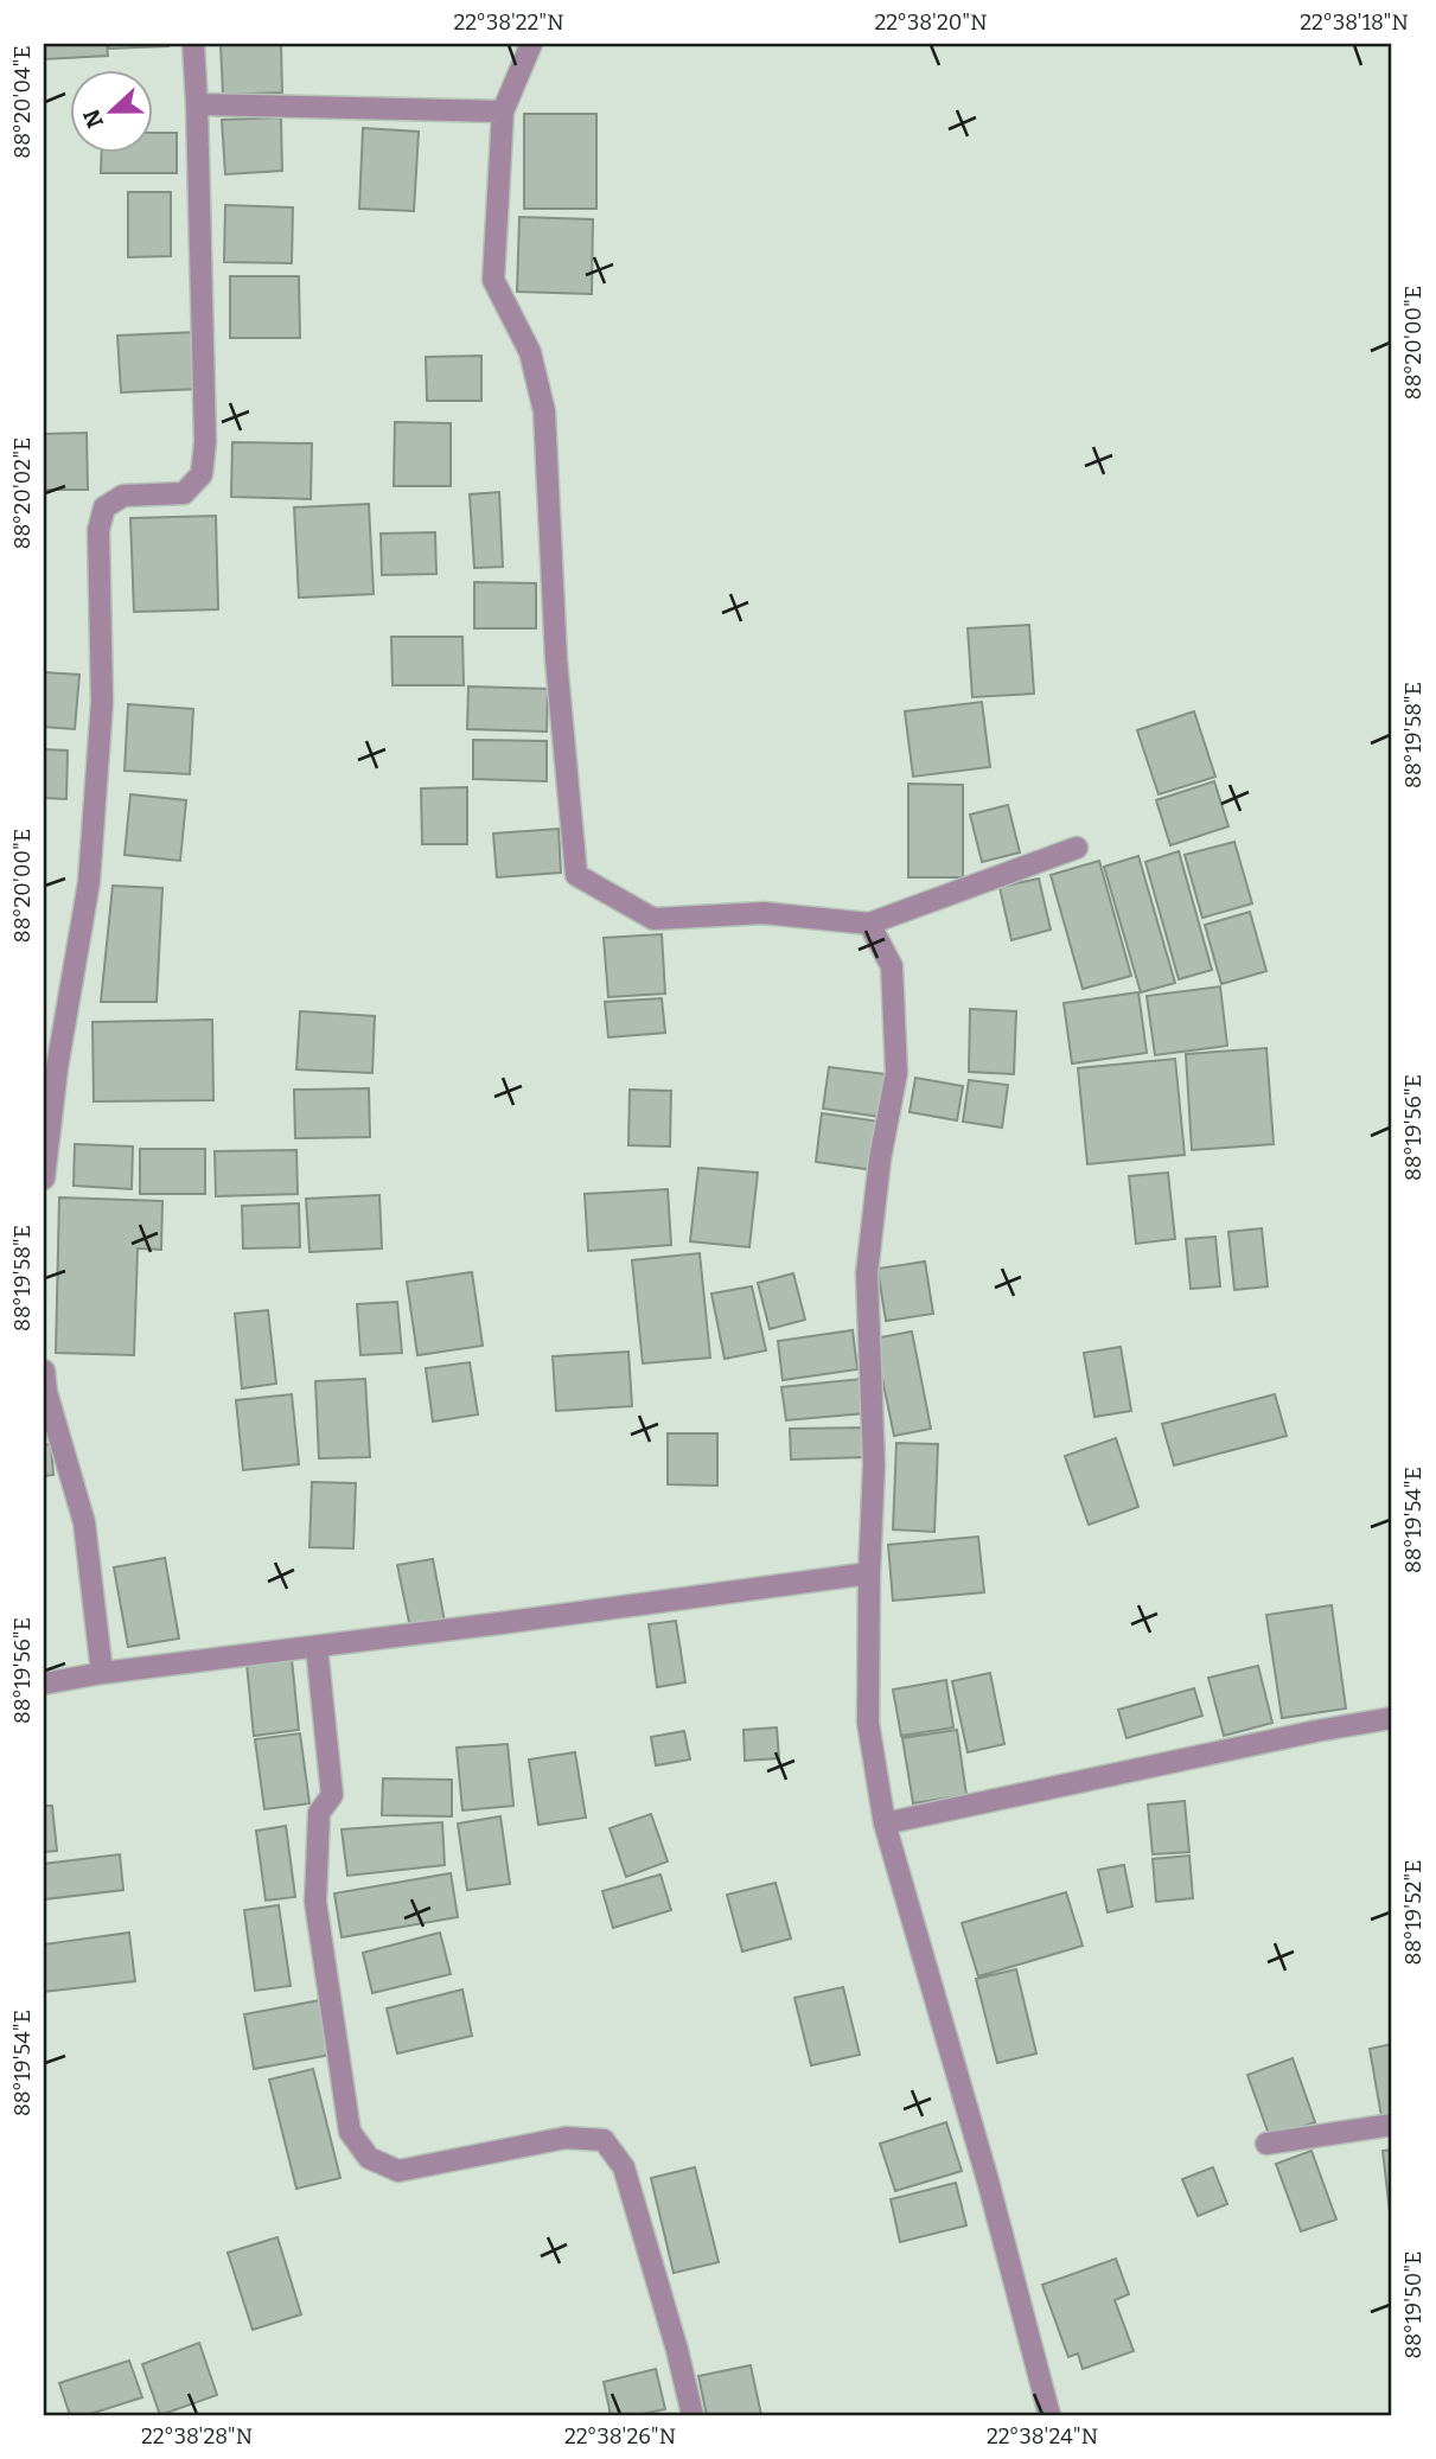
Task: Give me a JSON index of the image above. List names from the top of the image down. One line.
{"north":"left","coordinates":["22°38'22\"N","22°38'20\"N","22°38'18\"N","88°20'04\"E","88°20'00\"E","88°20'02\"E","88°19'58\"E","88°19'56\"E","88°19'54\"E","88°19'52\"E","88°19'50\"E","22°38'28\"N","22°38'26\"N","22°38'24\"N"]}
